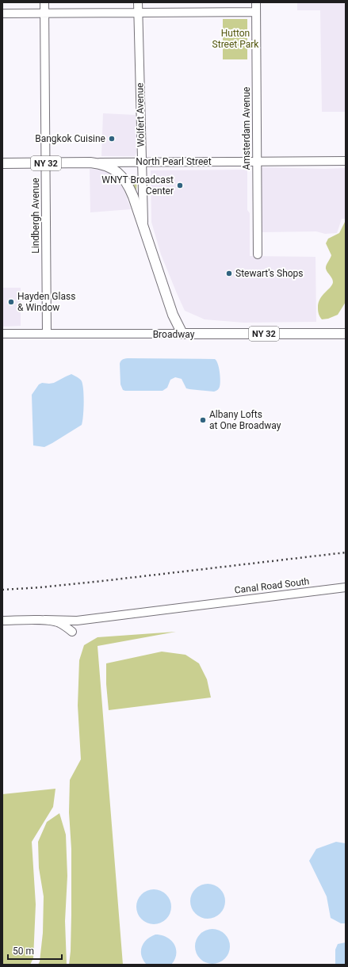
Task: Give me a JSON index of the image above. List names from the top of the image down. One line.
{"streets":{"main road":["Wolfert Avenue","North Pearl Street","NY 32","Broadway"],"street":["Amsterdam Avenue","Lindbergh Avenue","Canal Road South"]},"crossings":[["Wolfert Avenue","North Pearl Street"],["Wolfert Avenue","NY 32"],["Wolfert Avenue","Broadway"],["Amsterdam Avenue","North Pearl Street"],["North Pearl Street","NY 32"],["North Pearl Street","Lindbergh Avenue"],["Lindbergh Avenue","Broadway"]],"parks":["Hutton Street Park"],"places":["Bangkok Cuisine","WNYT Broadcast Center","Stewart's Shops","Hayden Glass & Window","Albany Lofts at One Broadway"],"scale_bar":"50 m"}
